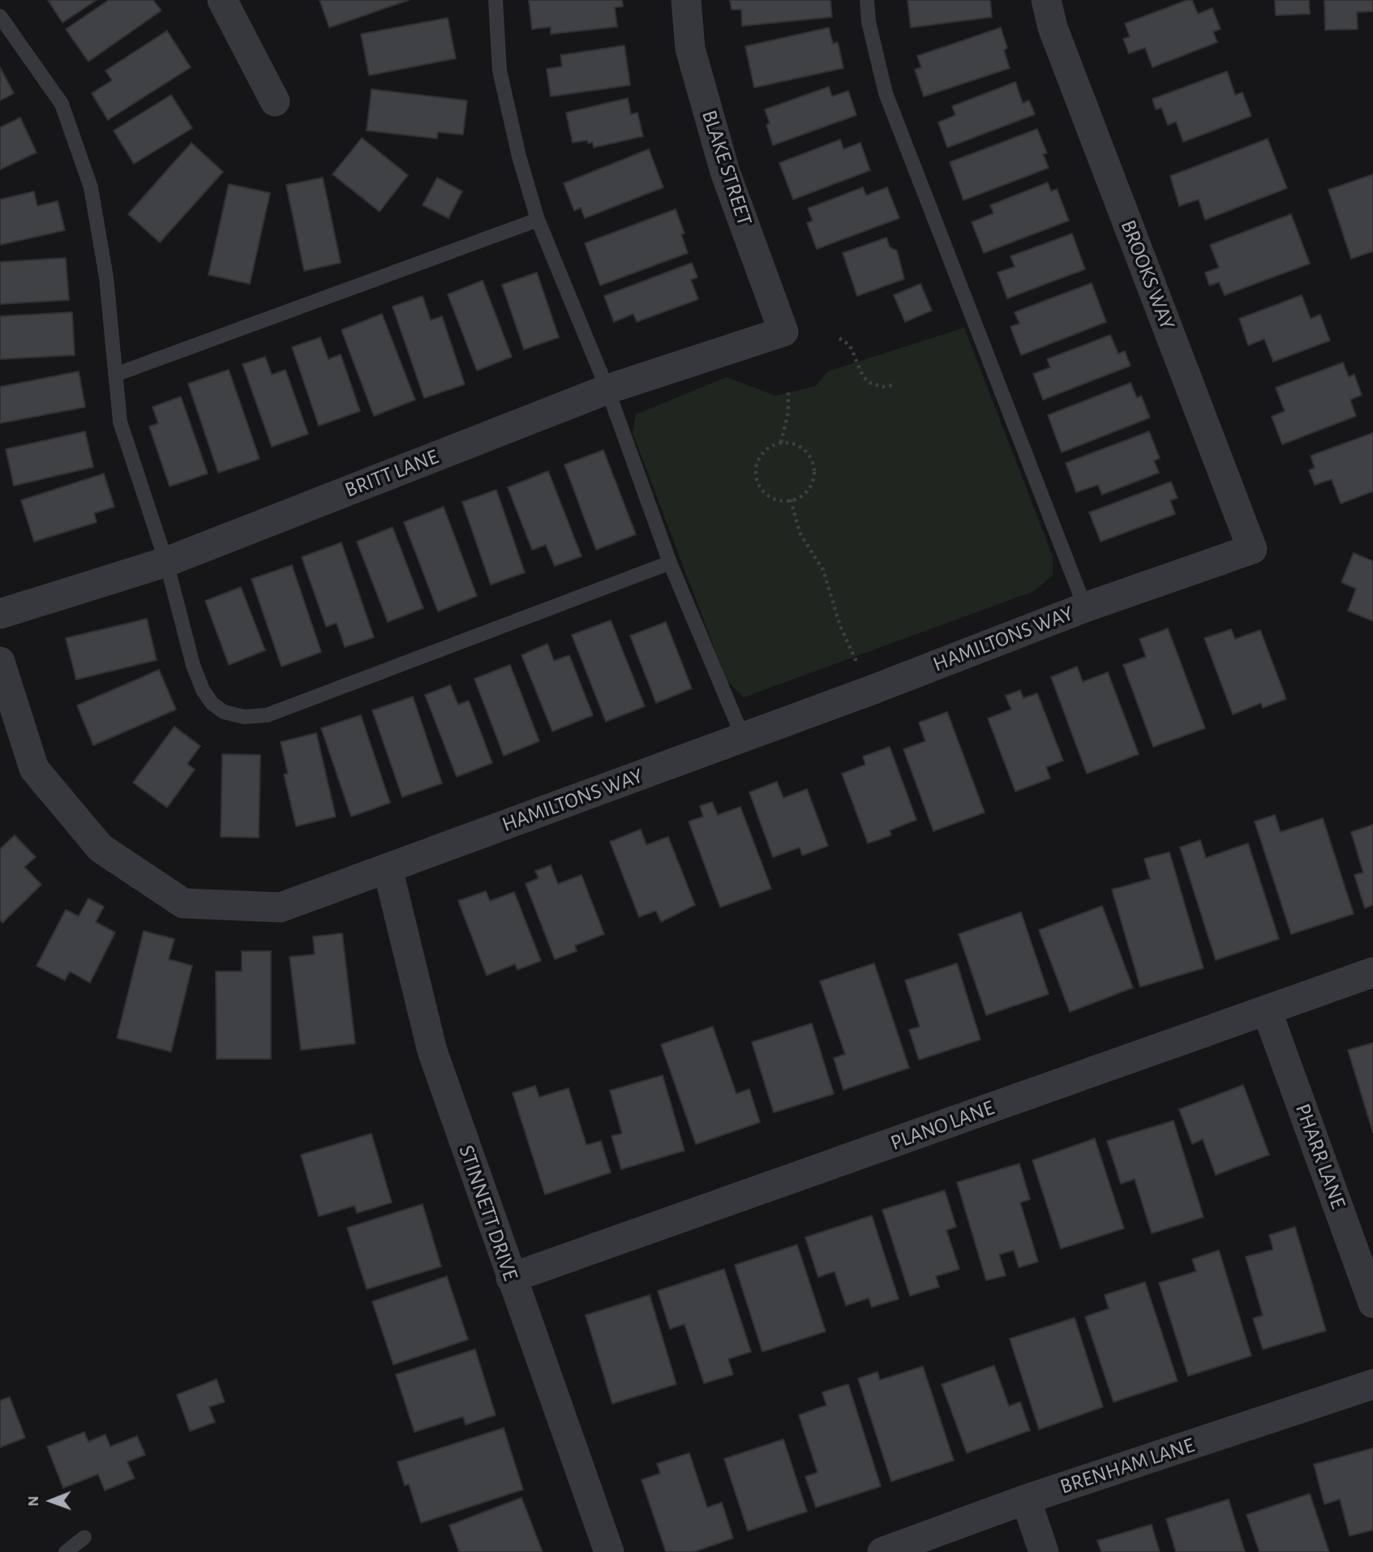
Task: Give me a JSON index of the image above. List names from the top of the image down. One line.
{"streets":{"street":["BLAKE STREET","BROOKS WAY","BRITT LANE","HAMILTONS WAY","PLANO LANE","PHARR LANE","STINNETT DRIVE","BRENHAM LANE"]},"crossings":[["BLAKE STREET","BRITT LANE"],["BROOKS WAY","HAMILTONS WAY"],["HAMILTONS WAY","STINNETT DRIVE"],["PLANO LANE","PHARR LANE"],["PLANO LANE","STINNETT DRIVE"]],"north":"left"}
